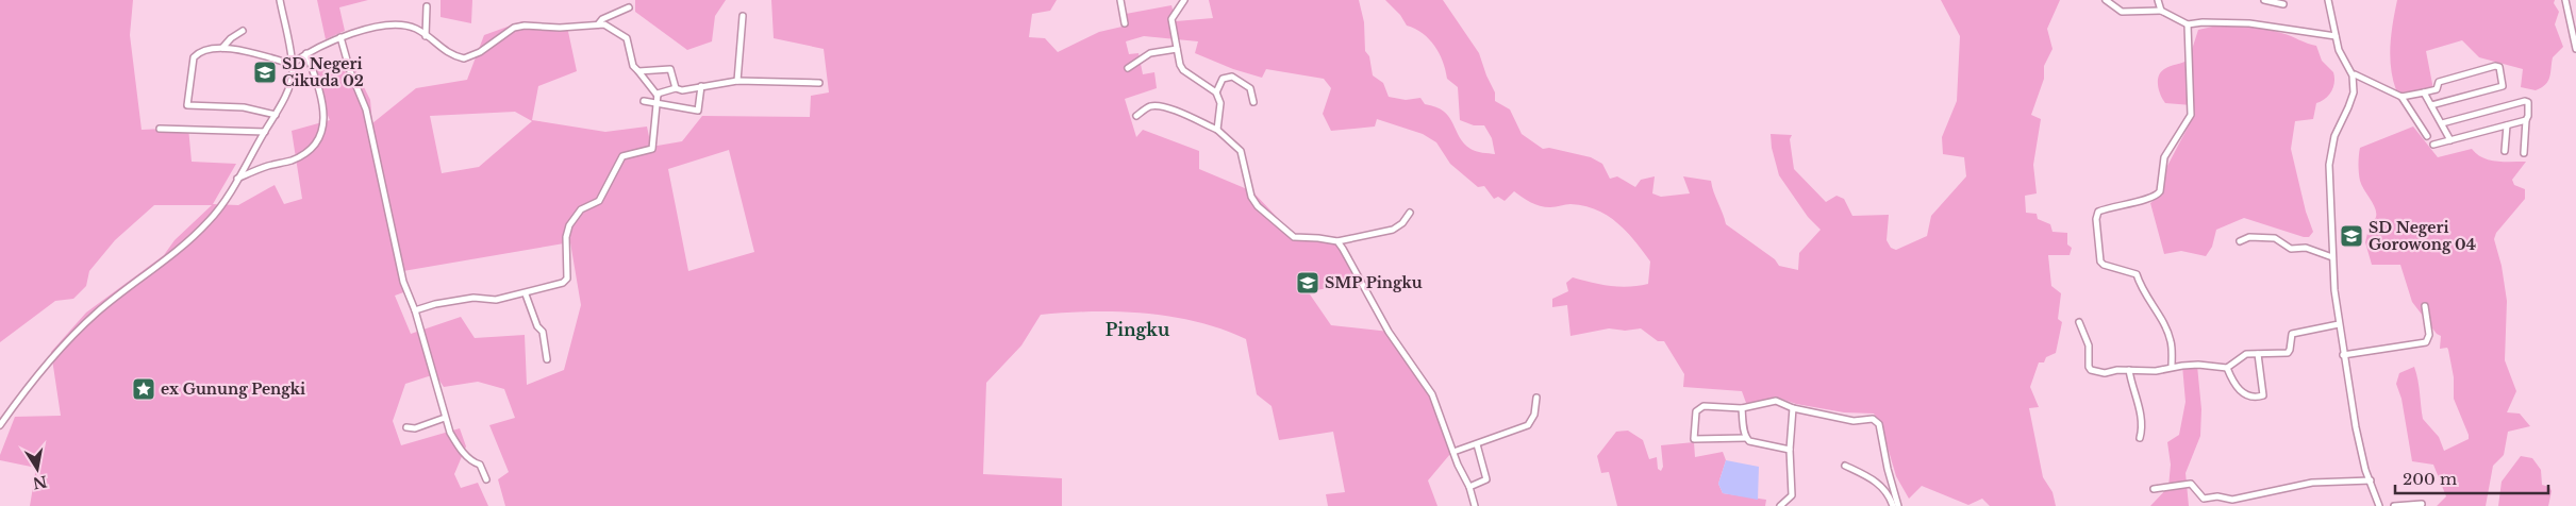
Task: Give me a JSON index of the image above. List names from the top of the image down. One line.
{"districts":["Pingku"],"places":{"school or university":["SD Negeri Cikuda 02","SD Negeri Gorowong 04","SMP Pingku"],"place":["ex Gunung Pengki"]},"scale_bar":"200 m","north":"bottom"}
